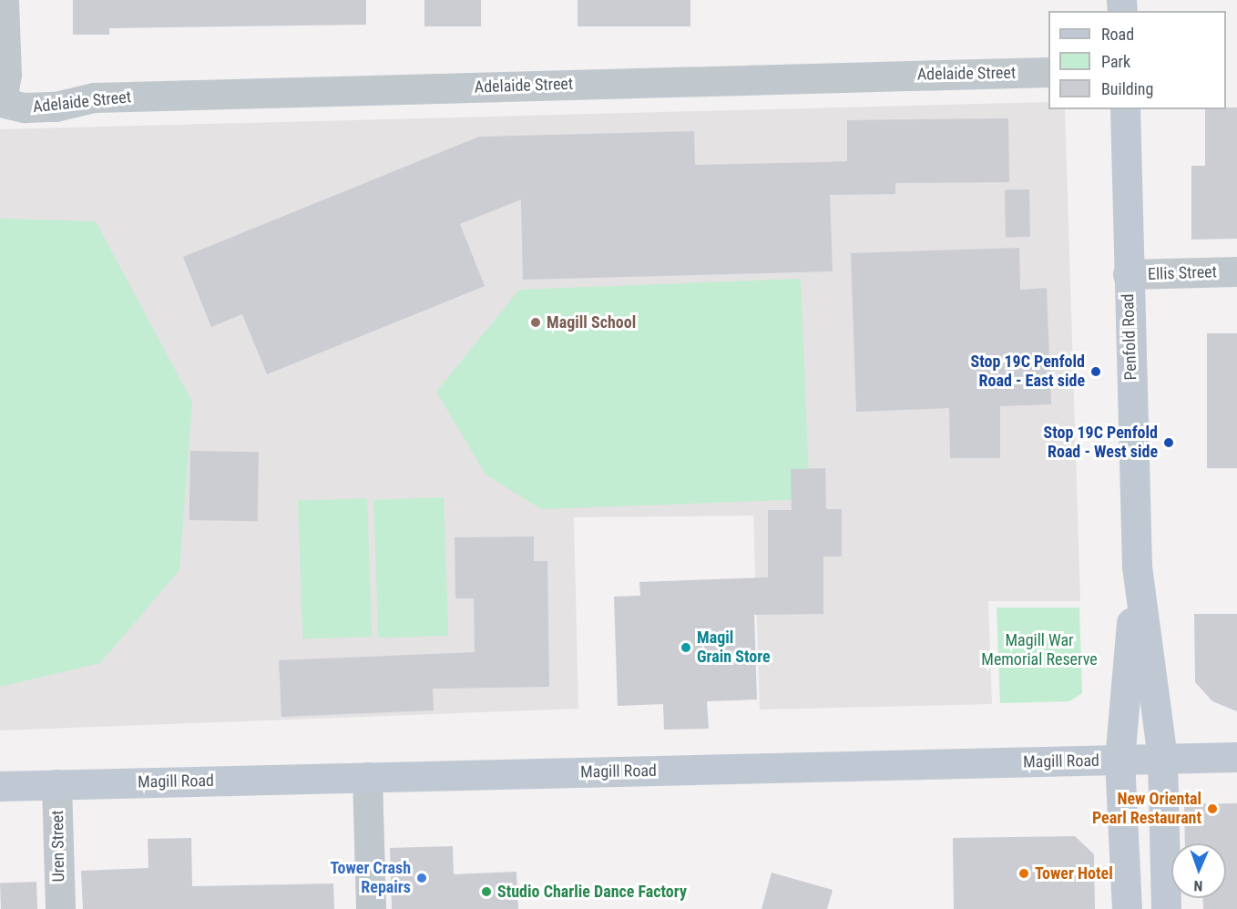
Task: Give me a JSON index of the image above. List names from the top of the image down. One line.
{"streets":{"main road":["Penfold Road","Magill Road"],"street":["Adelaide Street","Ellis Street","Uren Street"]},"crossings":[["Ellis Street","Penfold Road"],["Penfold Road","Magill Road"],["Magill Road","Uren Street"]],"parks":["Magill War Memorial Reserve"],"places":["Magill School","Stop 19C Penfold Road - East side","Stop 19C Penfold Road - West side","Magil Grain Store","New Oriental Pearl Restaurant","Tower Hotel","Tower Crash Repairs","Studio Charlie Dance Factory"],"legend":["Road","Park","Building"],"north":"bottom"}
